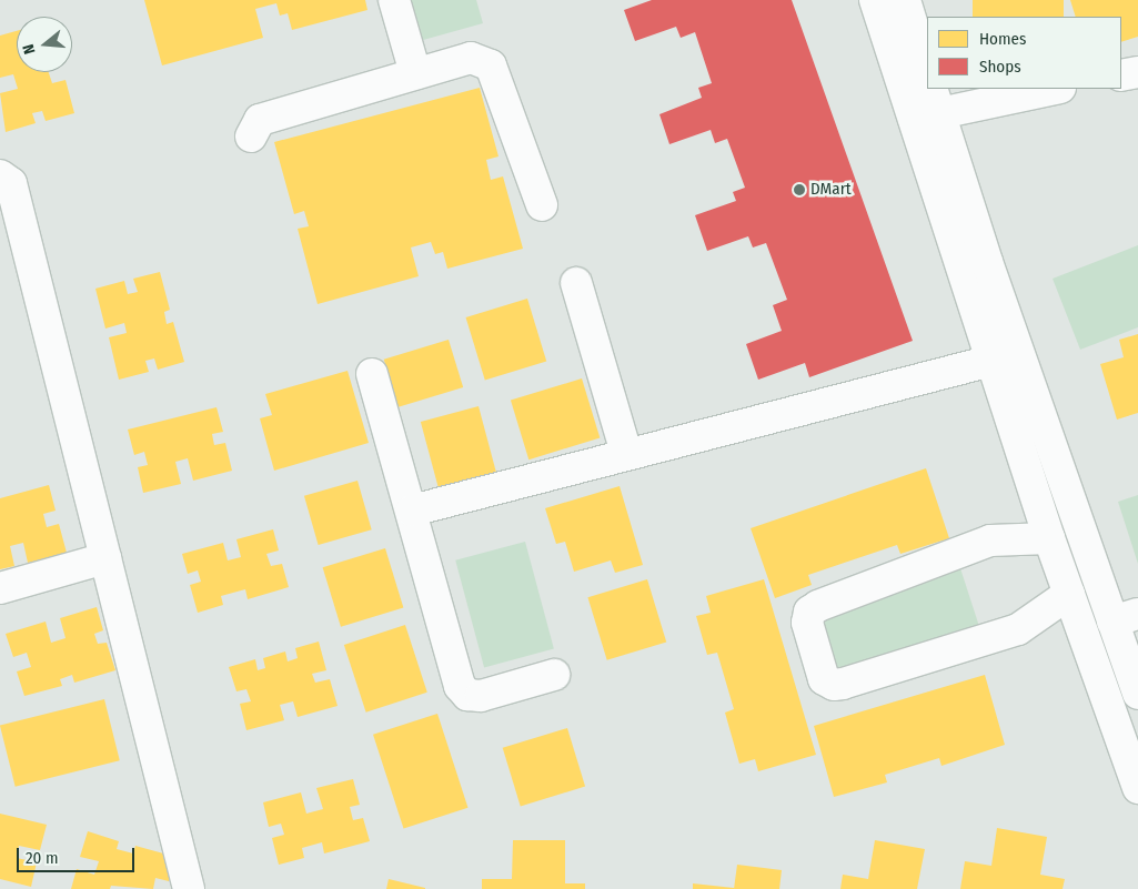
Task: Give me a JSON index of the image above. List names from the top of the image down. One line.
{"places":["DMart"],"legend":["Homes","Shops"],"scale_bar":"20 m","north":"left"}
